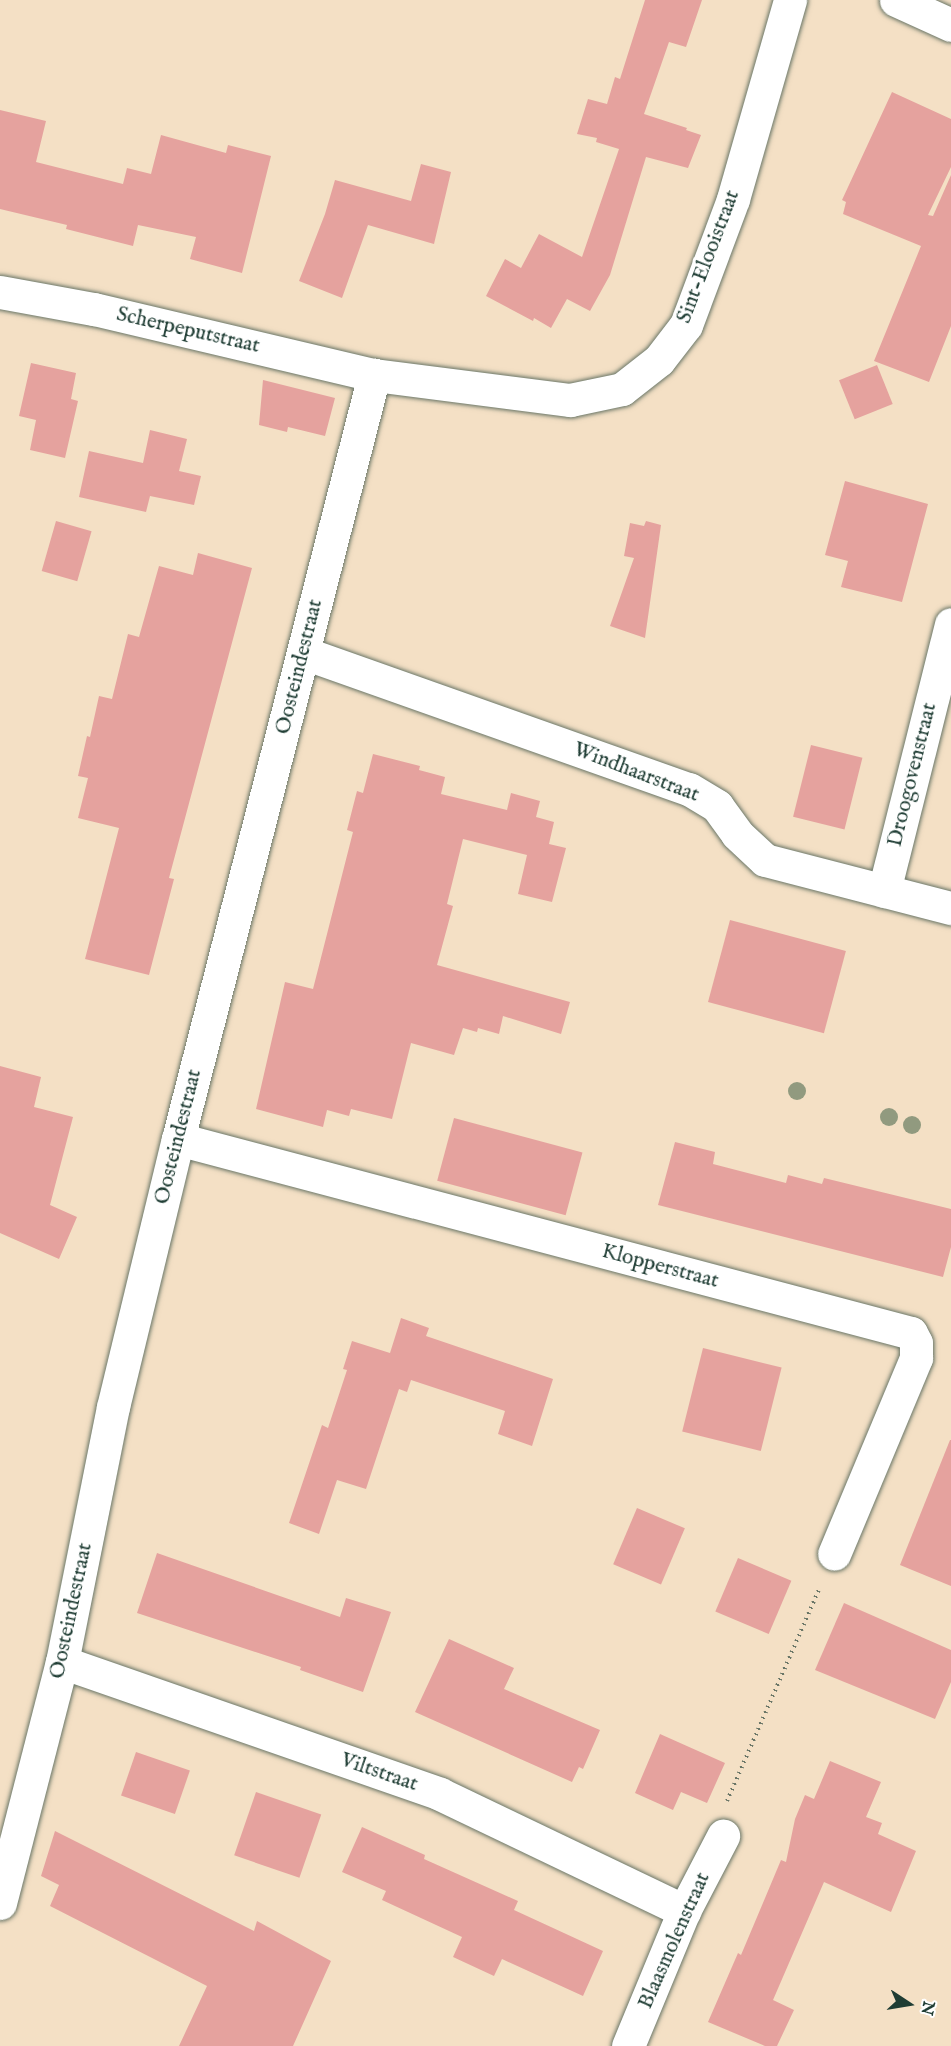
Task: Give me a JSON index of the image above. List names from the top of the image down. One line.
{"streets":{"street":["Sint-Elooistraat","Scherpeputstraat","Oosteindestraat","Windhaarstraat","Droogovenstraat","Klopperstraat","Viltstraat","Blaasmolenstraat"]},"crossings":[["Sint-Elooistraat","Scherpeputstraat"],["Sint-Elooistraat","Oosteindestraat"],["Scherpeputstraat","Oosteindestraat"],["Oosteindestraat","Windhaarstraat"],["Oosteindestraat","Klopperstraat"],["Oosteindestraat","Viltstraat"],["Windhaarstraat","Droogovenstraat"],["Viltstraat","Blaasmolenstraat"]],"north":"right"}
